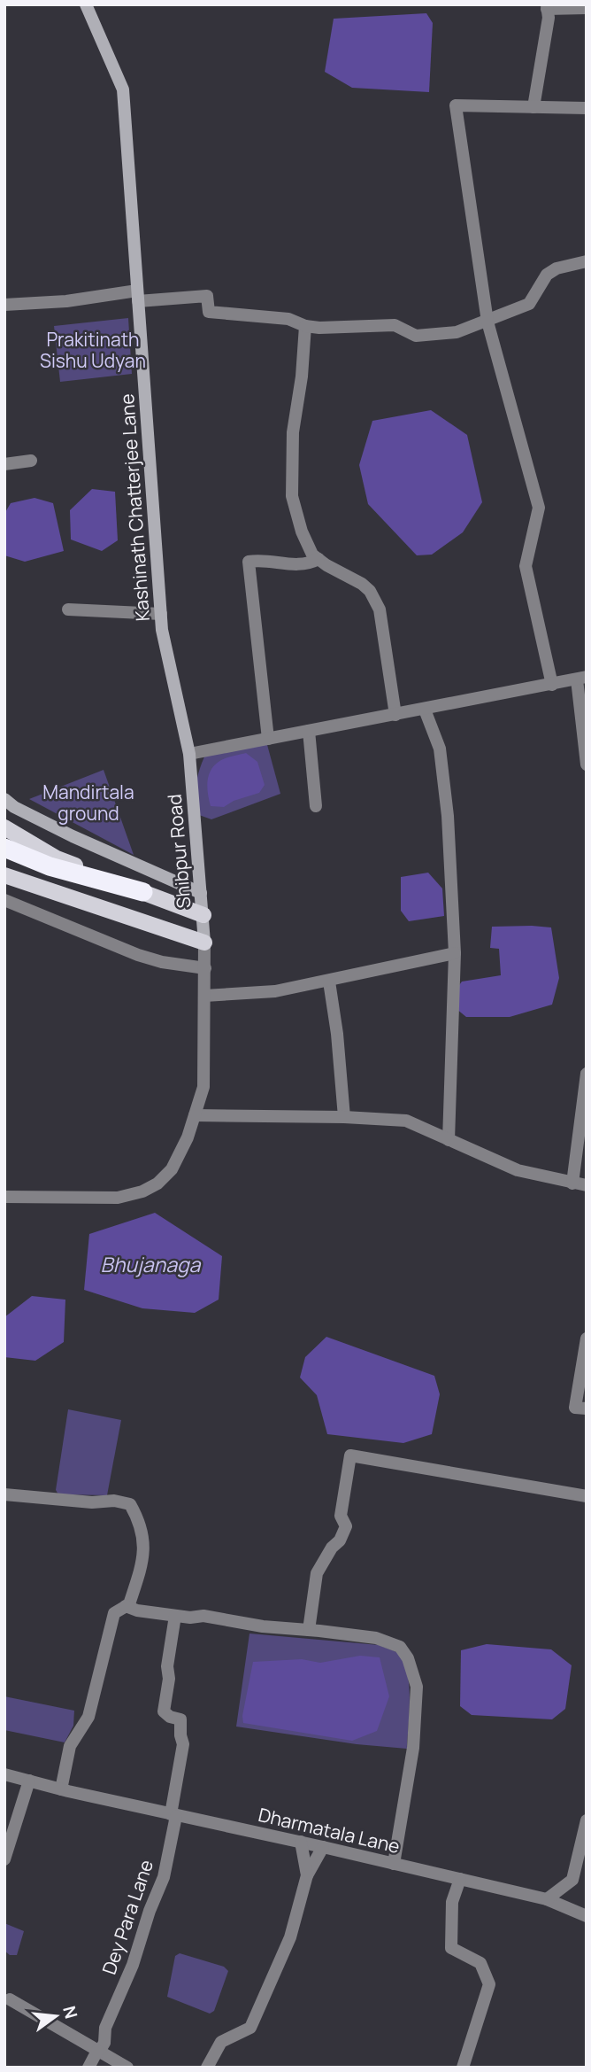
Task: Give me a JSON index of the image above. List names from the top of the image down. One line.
{"streets":{"street":["Kashinath Chatterjee Lane","Shibpur Road","Dharmatala Lane","Dey Para Lane"]},"crossings":[["Kashinath Chatterjee Lane","Shibpur Road"],["Dharmatala Lane","Dey Para Lane"]],"water":["Bhujanaga"],"parks":["Prakitinath Sishu Udyan","Mandirtala ground"],"north":"right"}
